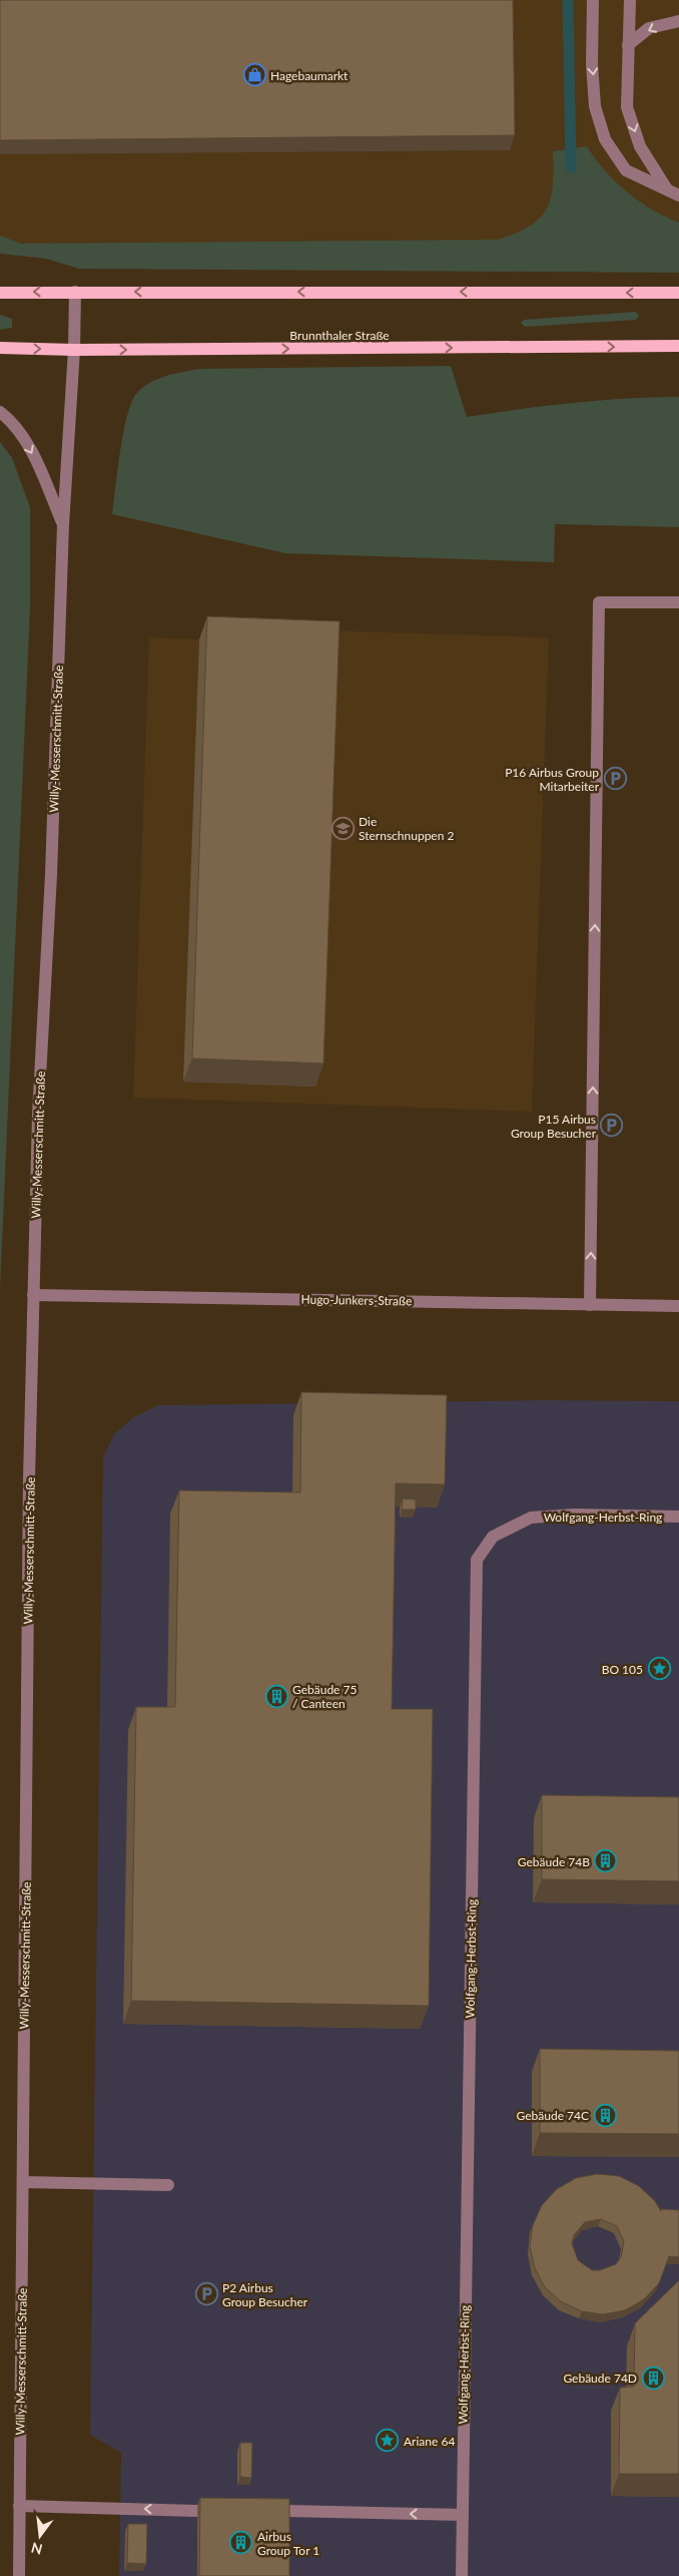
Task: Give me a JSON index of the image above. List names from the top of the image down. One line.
{"streets":{"main road":["Brunnthaler Straße"],"street":["Willy-Messerschmitt-Straße","Hugo-Junkers-Straße","Wolfgang-Herbst-Ring"]},"crossings":[["Brunnthaler Straße","Willy-Messerschmitt-Straße"],["Willy-Messerschmitt-Straße","Hugo-Junkers-Straße"]],"places":{"shop":["Hagebaumarkt"],"parking":["P16 Airbus Group Mitarbeiter","P15 Airbus Group Besucher","P2 Airbus Group Besucher"],"school or university":["Die Sternschnuppen 2"],"place":["BO 105","Ariane 64"],"building":["Gebäude 75 / Canteen","Gebäude 74B","Gebäude 74C","Gebäude 74D","Airbus Group Tor 1"]},"north":"bottom"}
